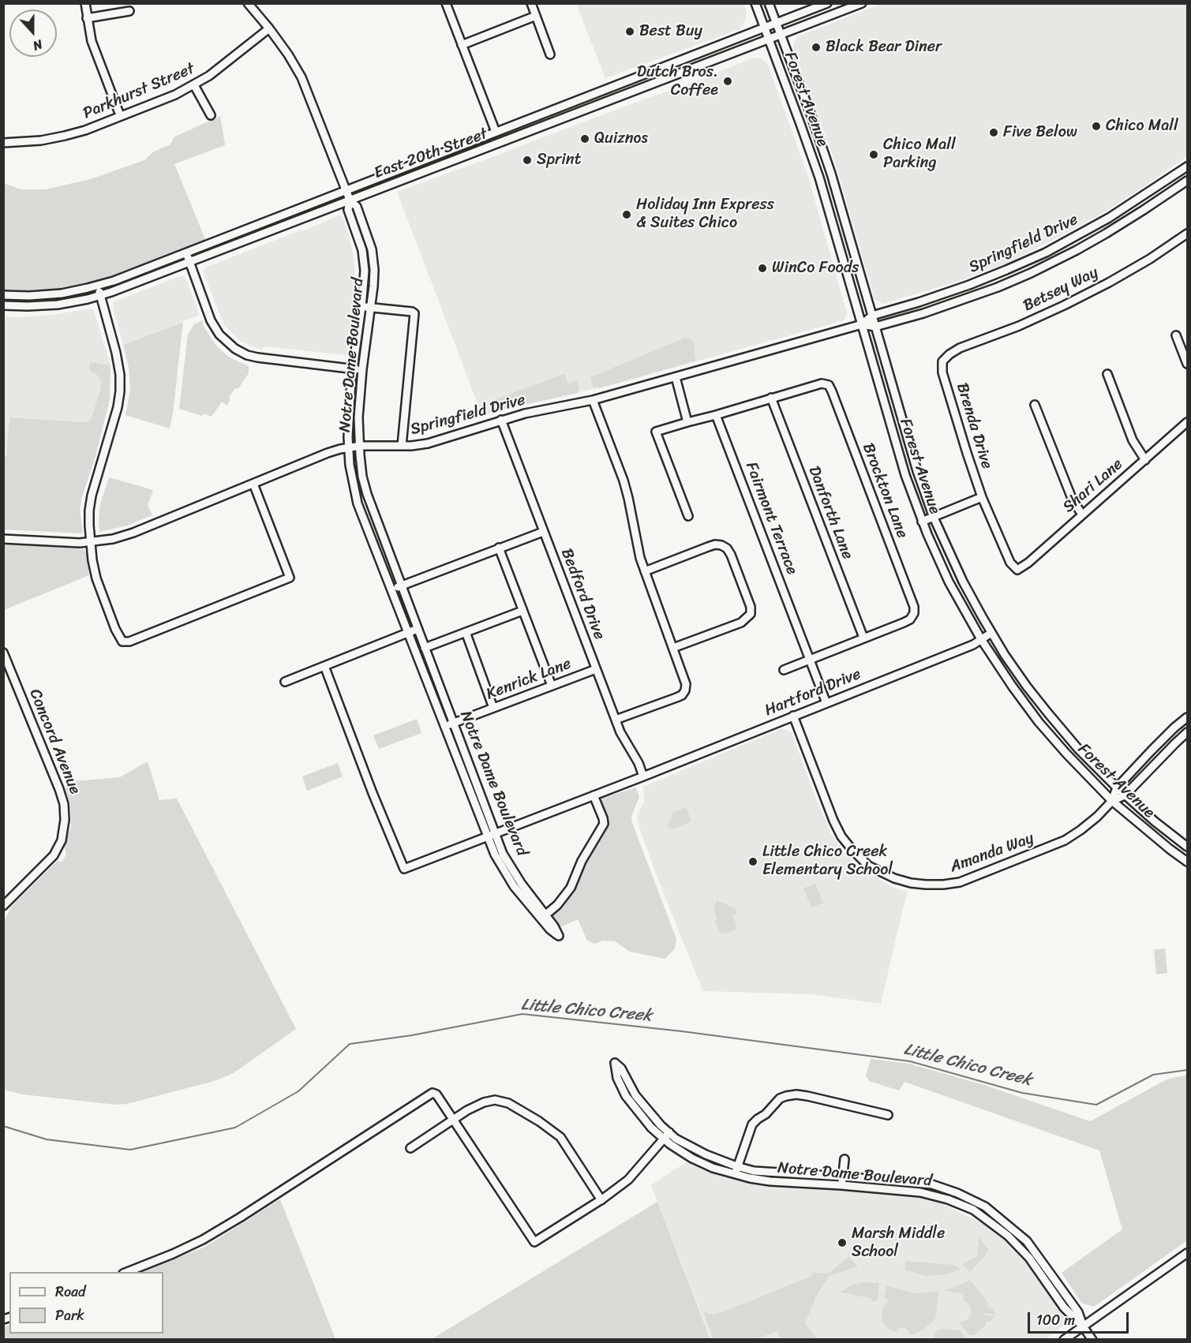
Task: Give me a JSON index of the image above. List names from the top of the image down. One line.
{"streets":{"street":["Parkhurst Street","Forest Avenue","East 20th Street","Springfield Drive","Betsey Way","Notre Dame Boulevard","Brenda Drive","Shari Lane","Brockton Lane","Danforth Lane","Fairmont Terrace","Bedford Drive","Kenrick Lane","Hartford Drive","Concord Avenue","Amanda Way"]},"crossings":[["Parkhurst Street","Notre Dame Boulevard"],["Forest Avenue","East 20th Street"],["Forest Avenue","Springfield Drive"],["Forest Avenue","Hartford Drive"],["Forest Avenue","Amanda Way"],["East 20th Street","Notre Dame Boulevard"],["Springfield Drive","Notre Dame Boulevard"],["Springfield Drive","Bedford Drive"],["Betsey Way","Brenda Drive"],["Notre Dame Boulevard","Kenrick Lane"],["Notre Dame Boulevard","Hartford Drive"],["Brenda Drive","Shari Lane"],["Brockton Lane","Danforth Lane"],["Fairmont Terrace","Hartford Drive"],["Bedford Drive","Kenrick Lane"],["Bedford Drive","Hartford Drive"],["Hartford Drive","Amanda Way"]],"water":["Little Chico Creek"],"places":["Best Buy","Black Bear Diner","Dutch Bros. Coffee","Chico Mall","Five Below","Quiznos","Chico Mall Parking","Sprint","Holiday Inn Express & Suites Chico","WinCo Foods","Little Chico Creek Elementary School","Marsh Middle School"],"legend":["Road","Park"],"scale_bar":"100 m","north":"bottom"}
